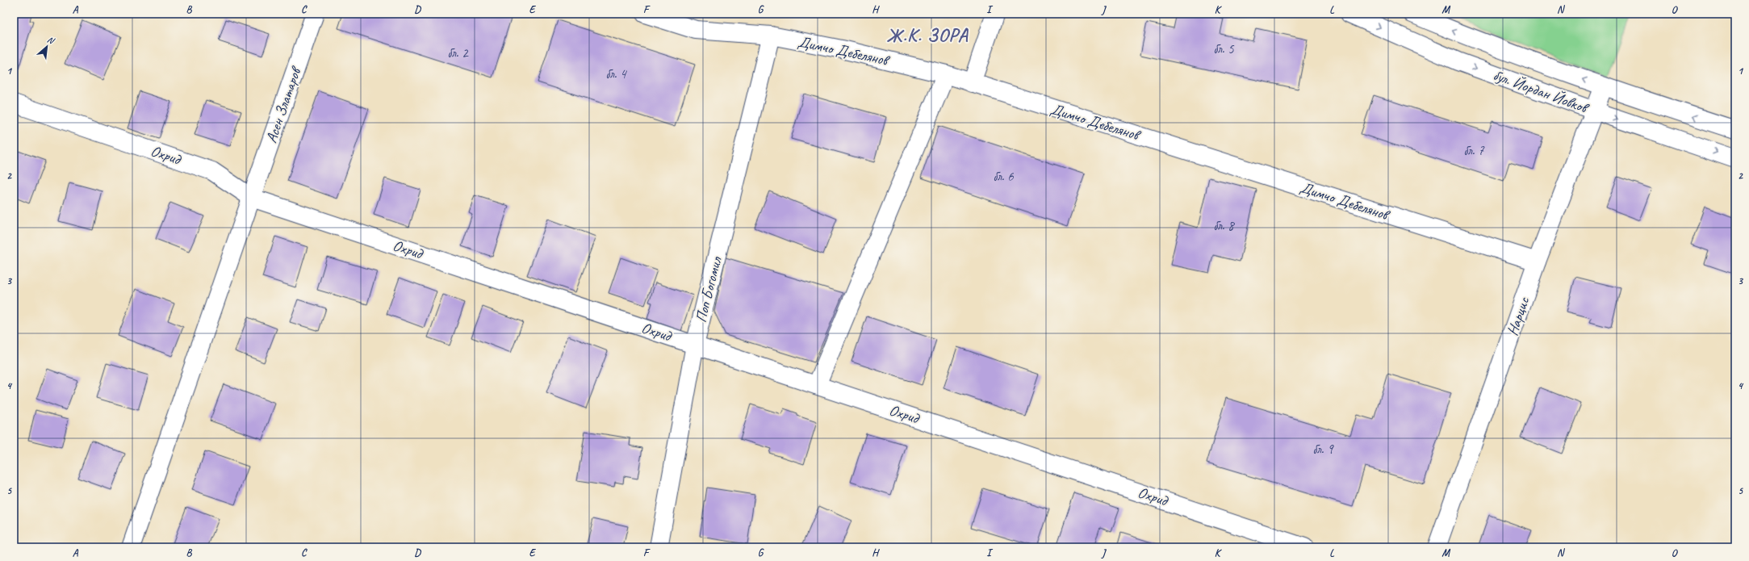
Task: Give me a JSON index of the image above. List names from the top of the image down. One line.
{"streets":{"street":["Димчо Дебелянов","бул. Йордан Йовков","Асен Златаров","Охрид","Поп Богомил","Нарцис"]},"crossings":[["Димчо Дебелянов","Поп Богомил"],["Димчо Дебелянов","Нарцис"],["бул. Йордан Йовков","Нарцис"],["Асен Златаров","Охрид"],["Охрид","Поп Богомил"]],"districts":["Ж.К. ЗОРА"],"house_numbers":["бл. 5","бл. 2","бл. 4","бл. 7","бл. 6","бл. 8","бл. 9"],"north":"top right","grid":{"columns":["A","B","C","D","E","F","G","H","I","J","K","L","M","N","O"],"rows":["1","2","3","4","5"]}}
